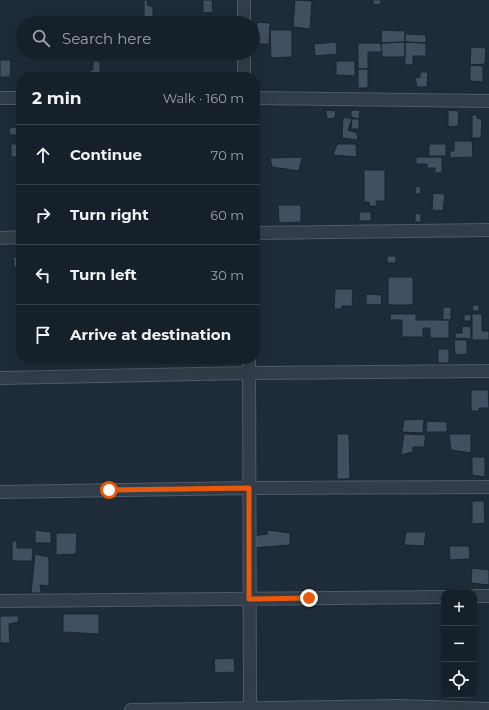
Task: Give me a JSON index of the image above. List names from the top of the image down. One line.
{"page":{"search":"Search here","heading":["2 min","Walk · 160 m"],"list":[["Continue","70 m"],["Turn right","60 m"],["Turn left","30 m"],"Arrive at destination"],"map_buttons":["+","−"]}}
